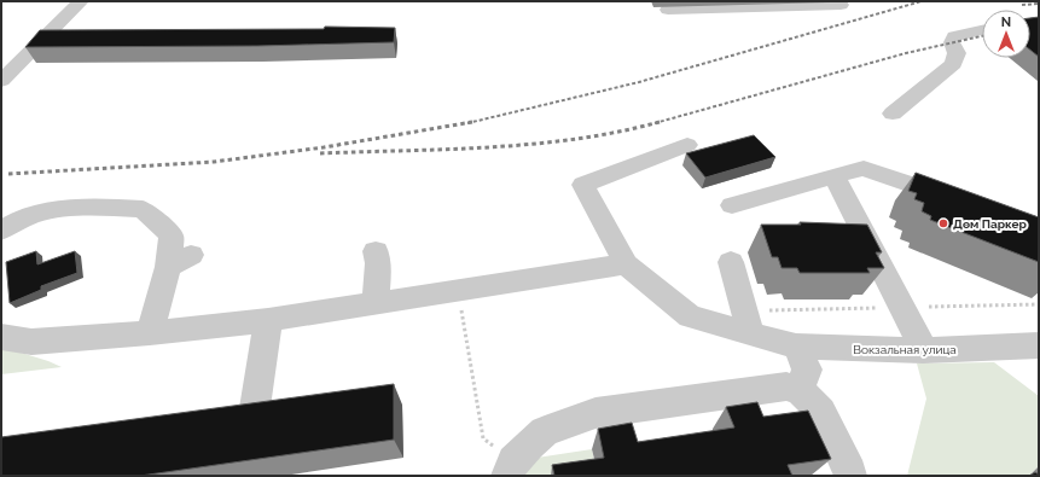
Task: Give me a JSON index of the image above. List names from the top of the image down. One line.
{"streets":{"street":["Вокзальная улица"]},"places":["Дом Паркер"],"north":"top"}
